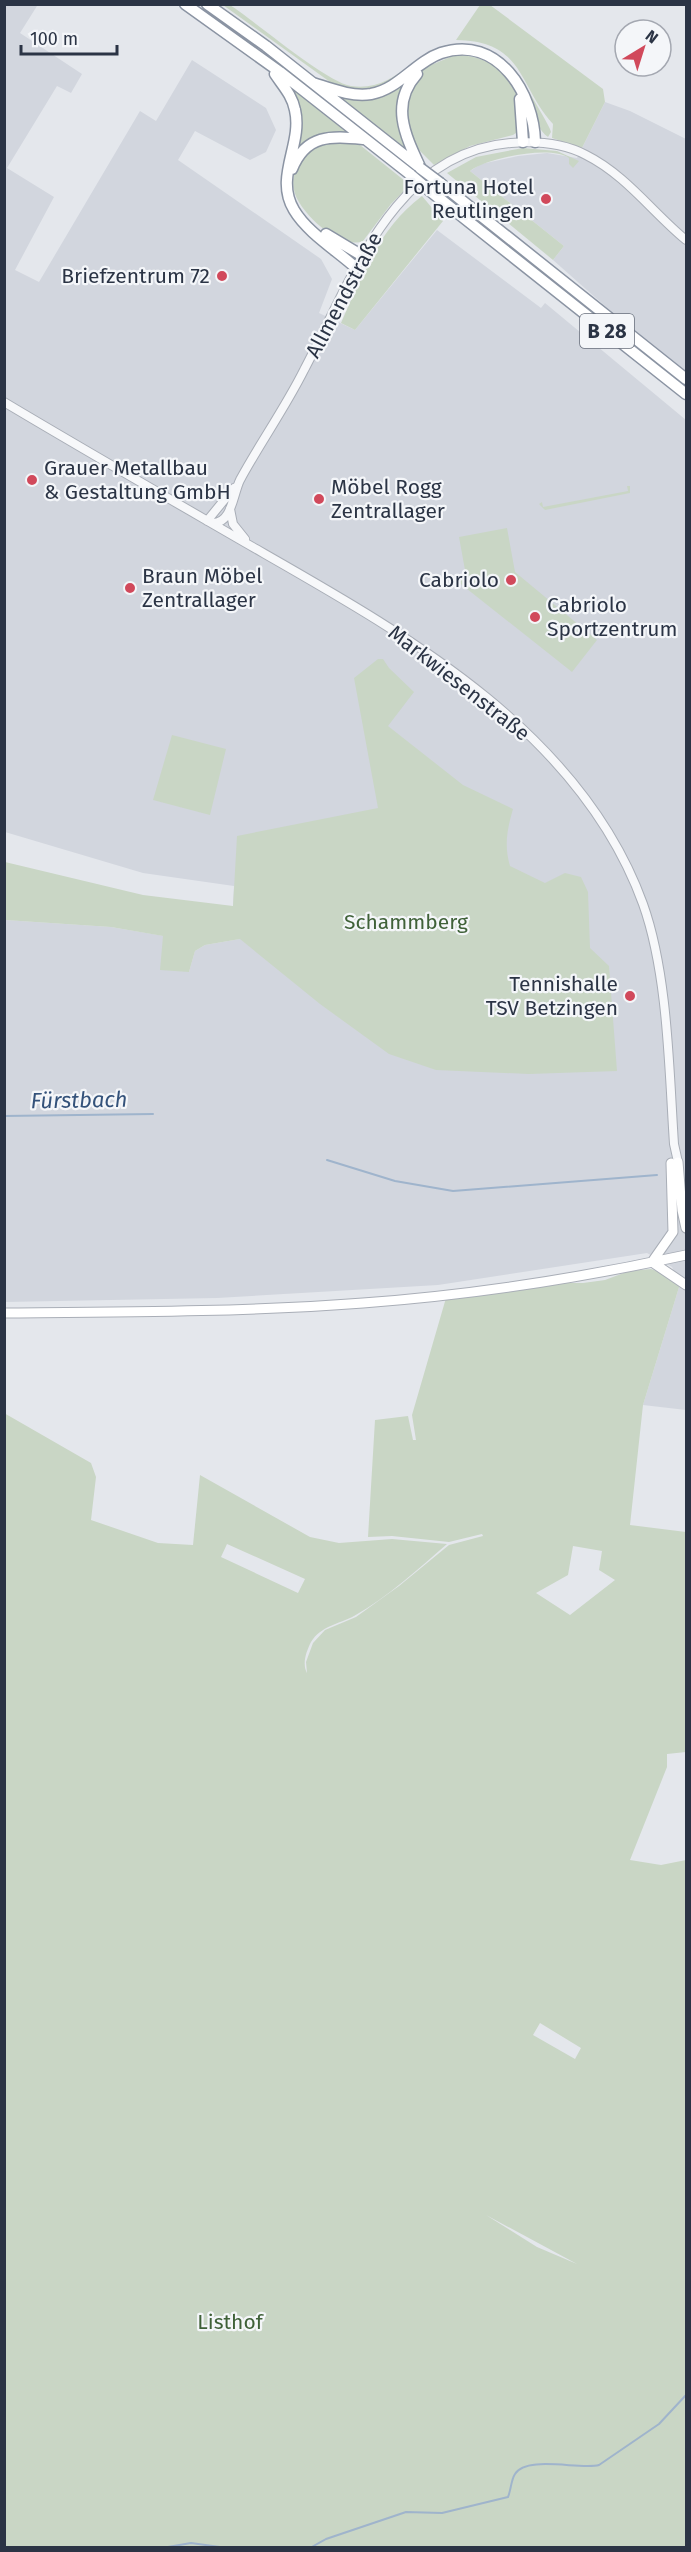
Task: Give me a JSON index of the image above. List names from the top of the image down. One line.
{"streets":{"highway":["B 28"],"street":["Allmendstraße","Markwiesenstraße"]},"crossings":[["Allmendstraße","Markwiesenstraße"]],"water":["Fürstbach"],"parks":["Schammberg","Listhof"],"places":["Fortuna Hotel Reutlingen","Briefzentrum 72","Grauer Metallbau & Gestaltung GmbH","Möbel Rogg Zentrallager","Cabriolo","Braun Möbel Zentrallager","Cabriolo Sportzentrum","Tennishalle TSV Betzingen"],"scale_bar":"100 m","north":"top right"}
